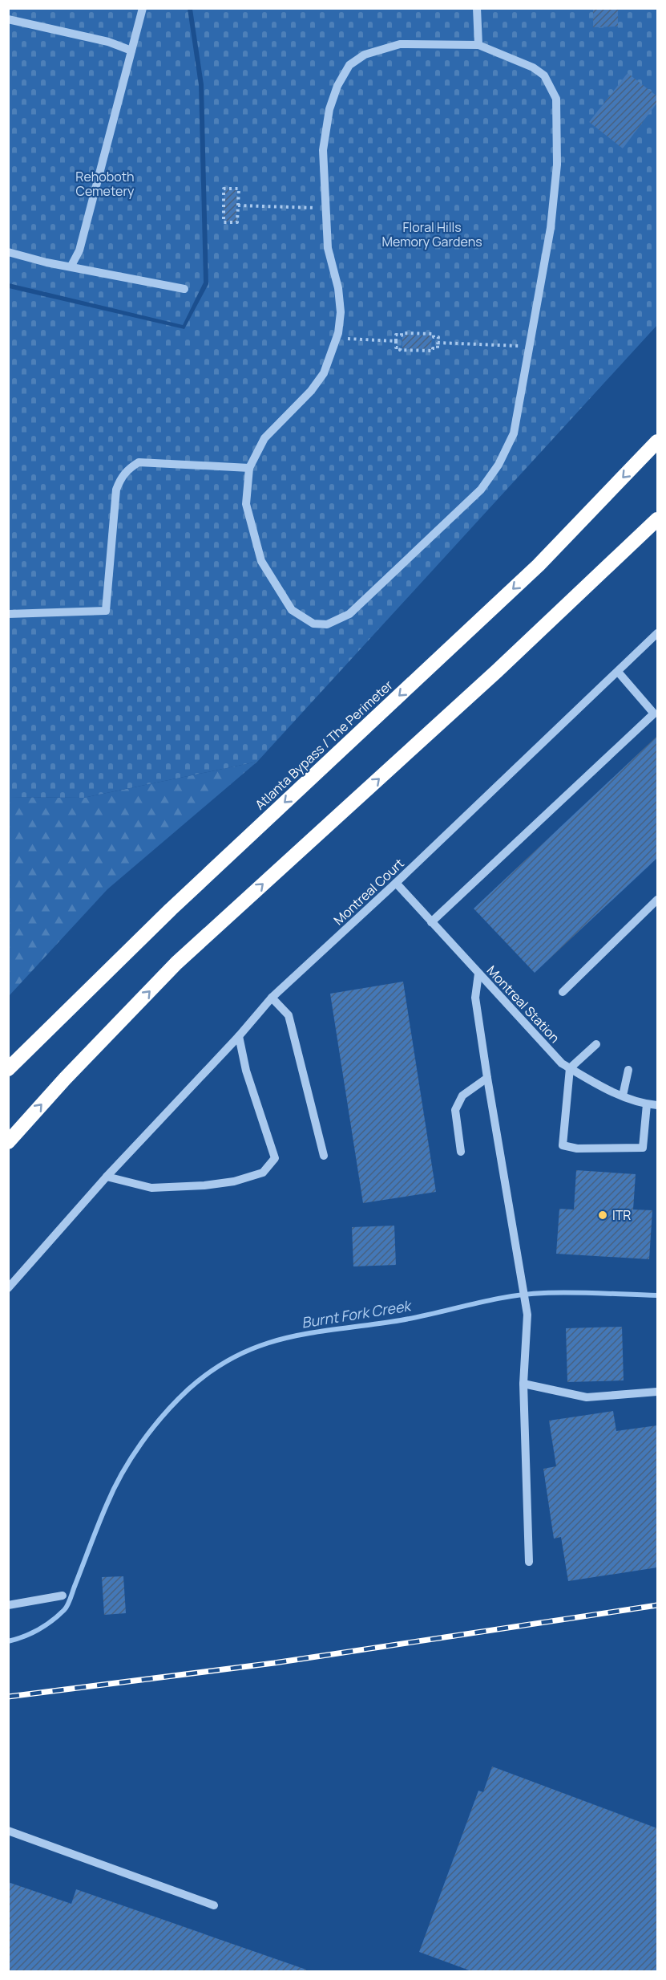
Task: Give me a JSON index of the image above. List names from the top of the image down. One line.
{"streets":{"highway":["Atlanta Bypass / The Perimeter"],"street":["Montreal Court","Montreal Station"]},"crossings":[["Montreal Court","Montreal Station"]],"water":["Burnt Fork Creek"],"parks":["Rehoboth Cemetery","Floral Hills Memory Gardens"],"places":["ITR"]}
